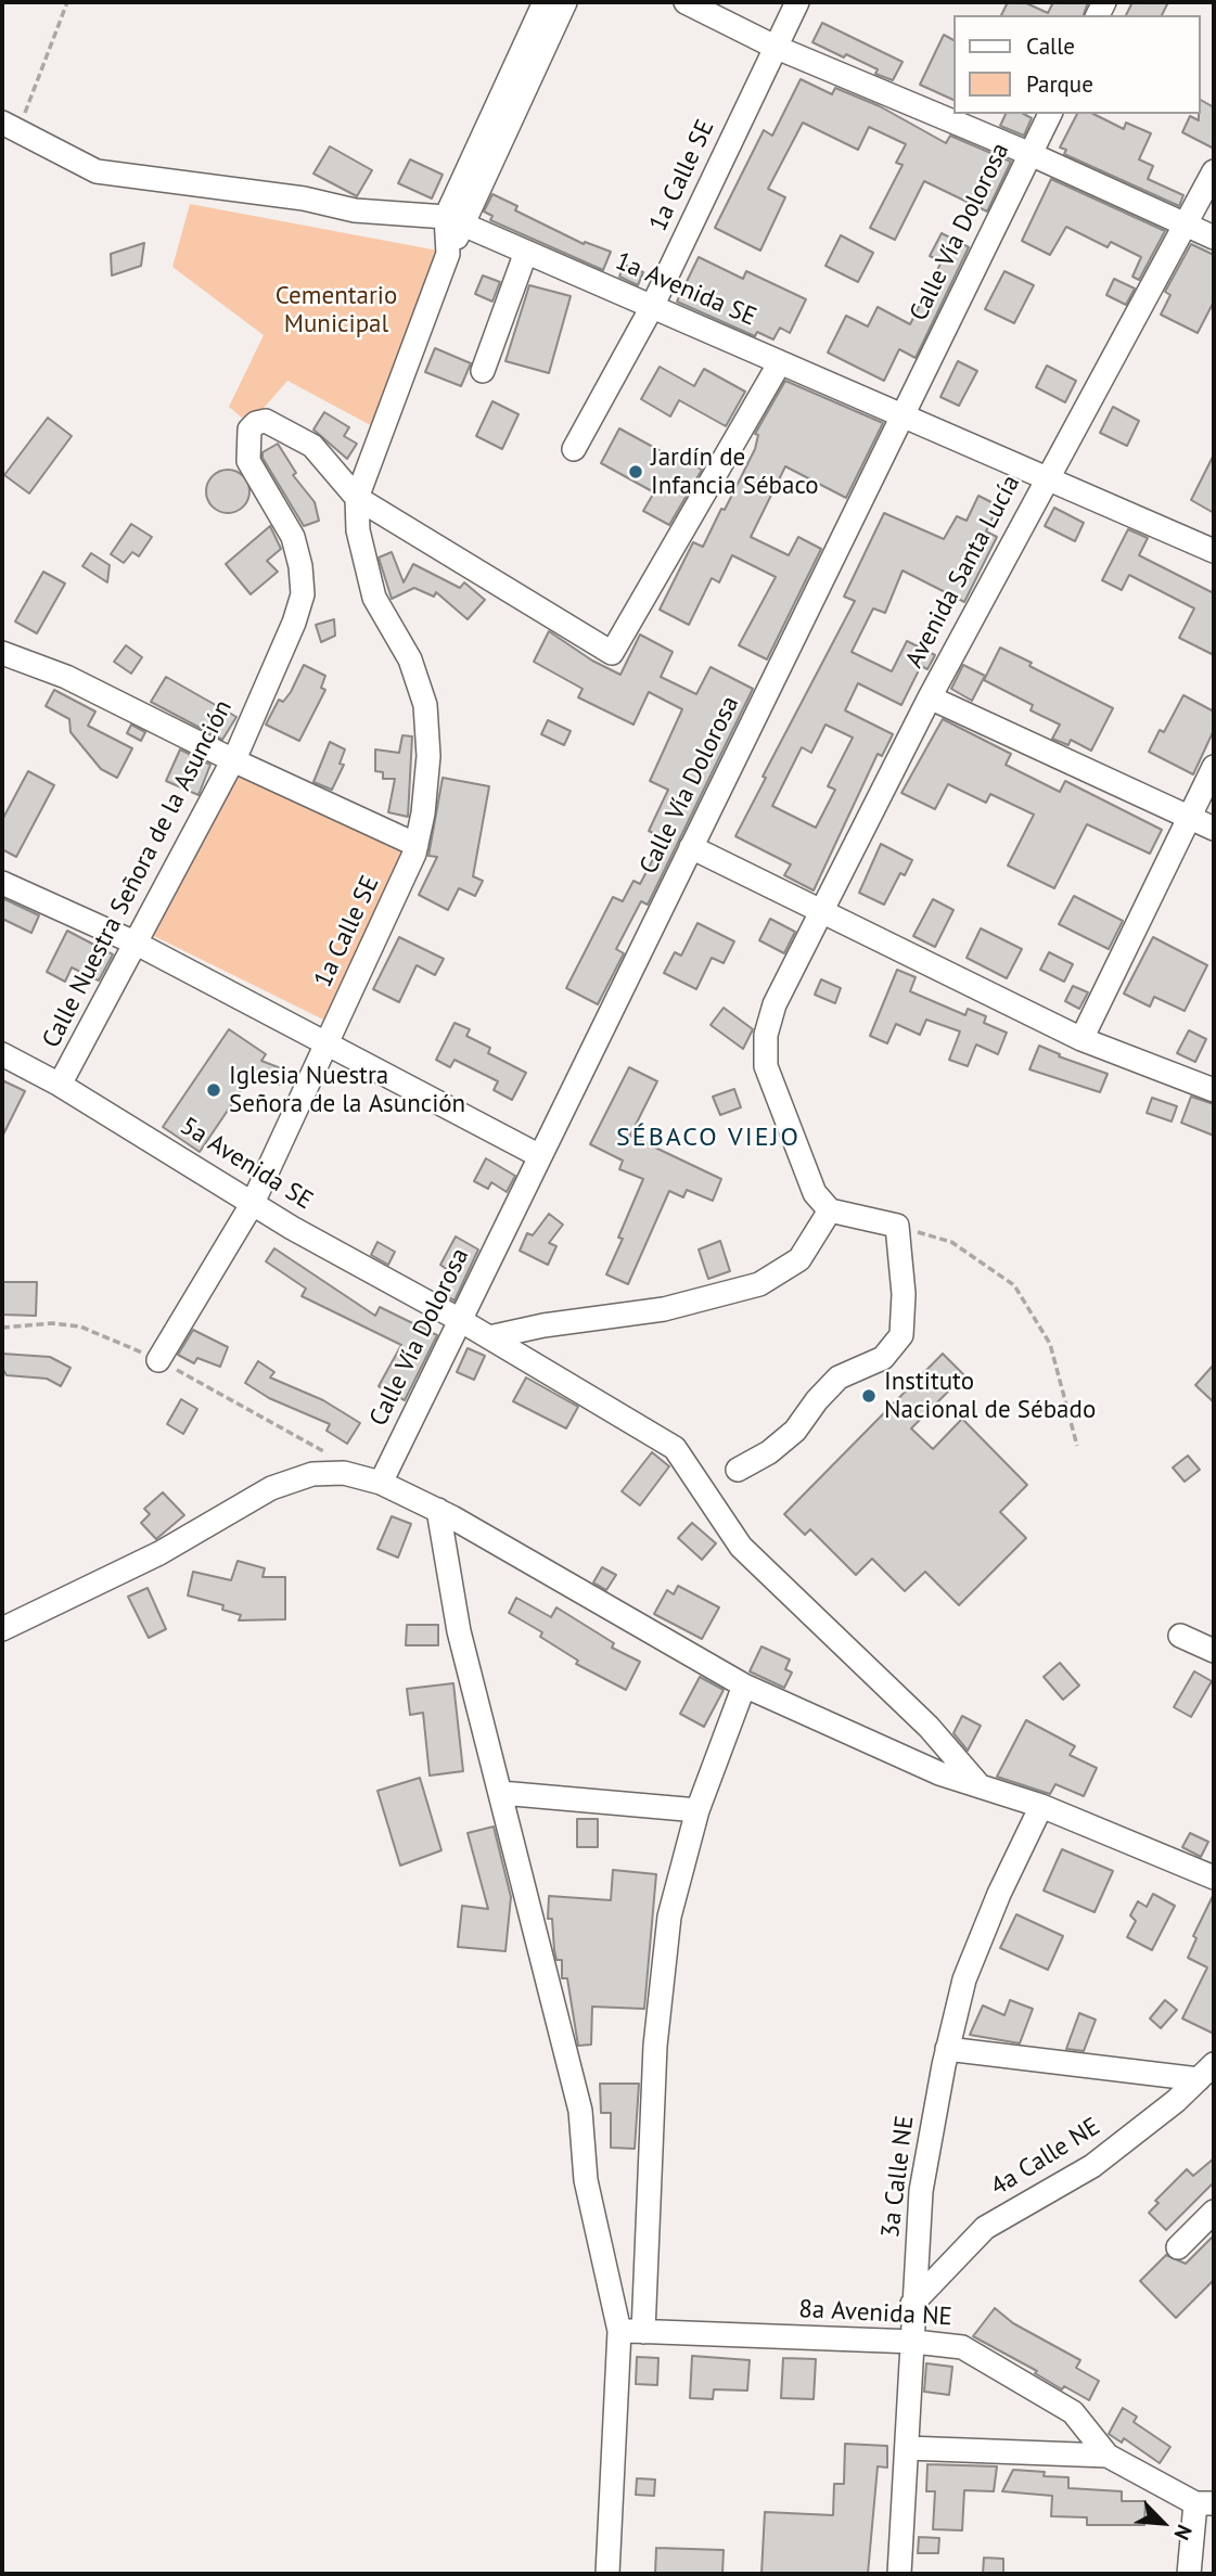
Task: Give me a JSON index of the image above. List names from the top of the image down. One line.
{"streets":{"street":["1a Calle SE","Calle Vía Dolorosa","1a Avenida SE","Avenida Santa Lucía","Calle Nuestra Señora de la Asunción","5a Avenida SE","4a Calle NE","3a Calle NE","8a Avenida NE"]},"crossings":[["1a Calle SE","1a Avenida SE"],["1a Calle SE","Calle Nuestra Señora de la Asunción"],["1a Calle SE","5a Avenida SE"],["Calle Vía Dolorosa","1a Avenida SE"],["Calle Vía Dolorosa","5a Avenida SE"],["1a Avenida SE","Avenida Santa Lucía"],["Calle Nuestra Señora de la Asunción","5a Avenida SE"],["4a Calle NE","3a Calle NE"],["3a Calle NE","8a Avenida NE"]],"districts":["SÉBACO VIEJO"],"parks":["Cementario Municipal"],"places":["Jardín de Infancia Sébaco","Iglesia Nuestra Señora de la Asunción","Instituto Nacional de Sébado"],"legend":["Calle","Parque"],"north":"bottom right"}
